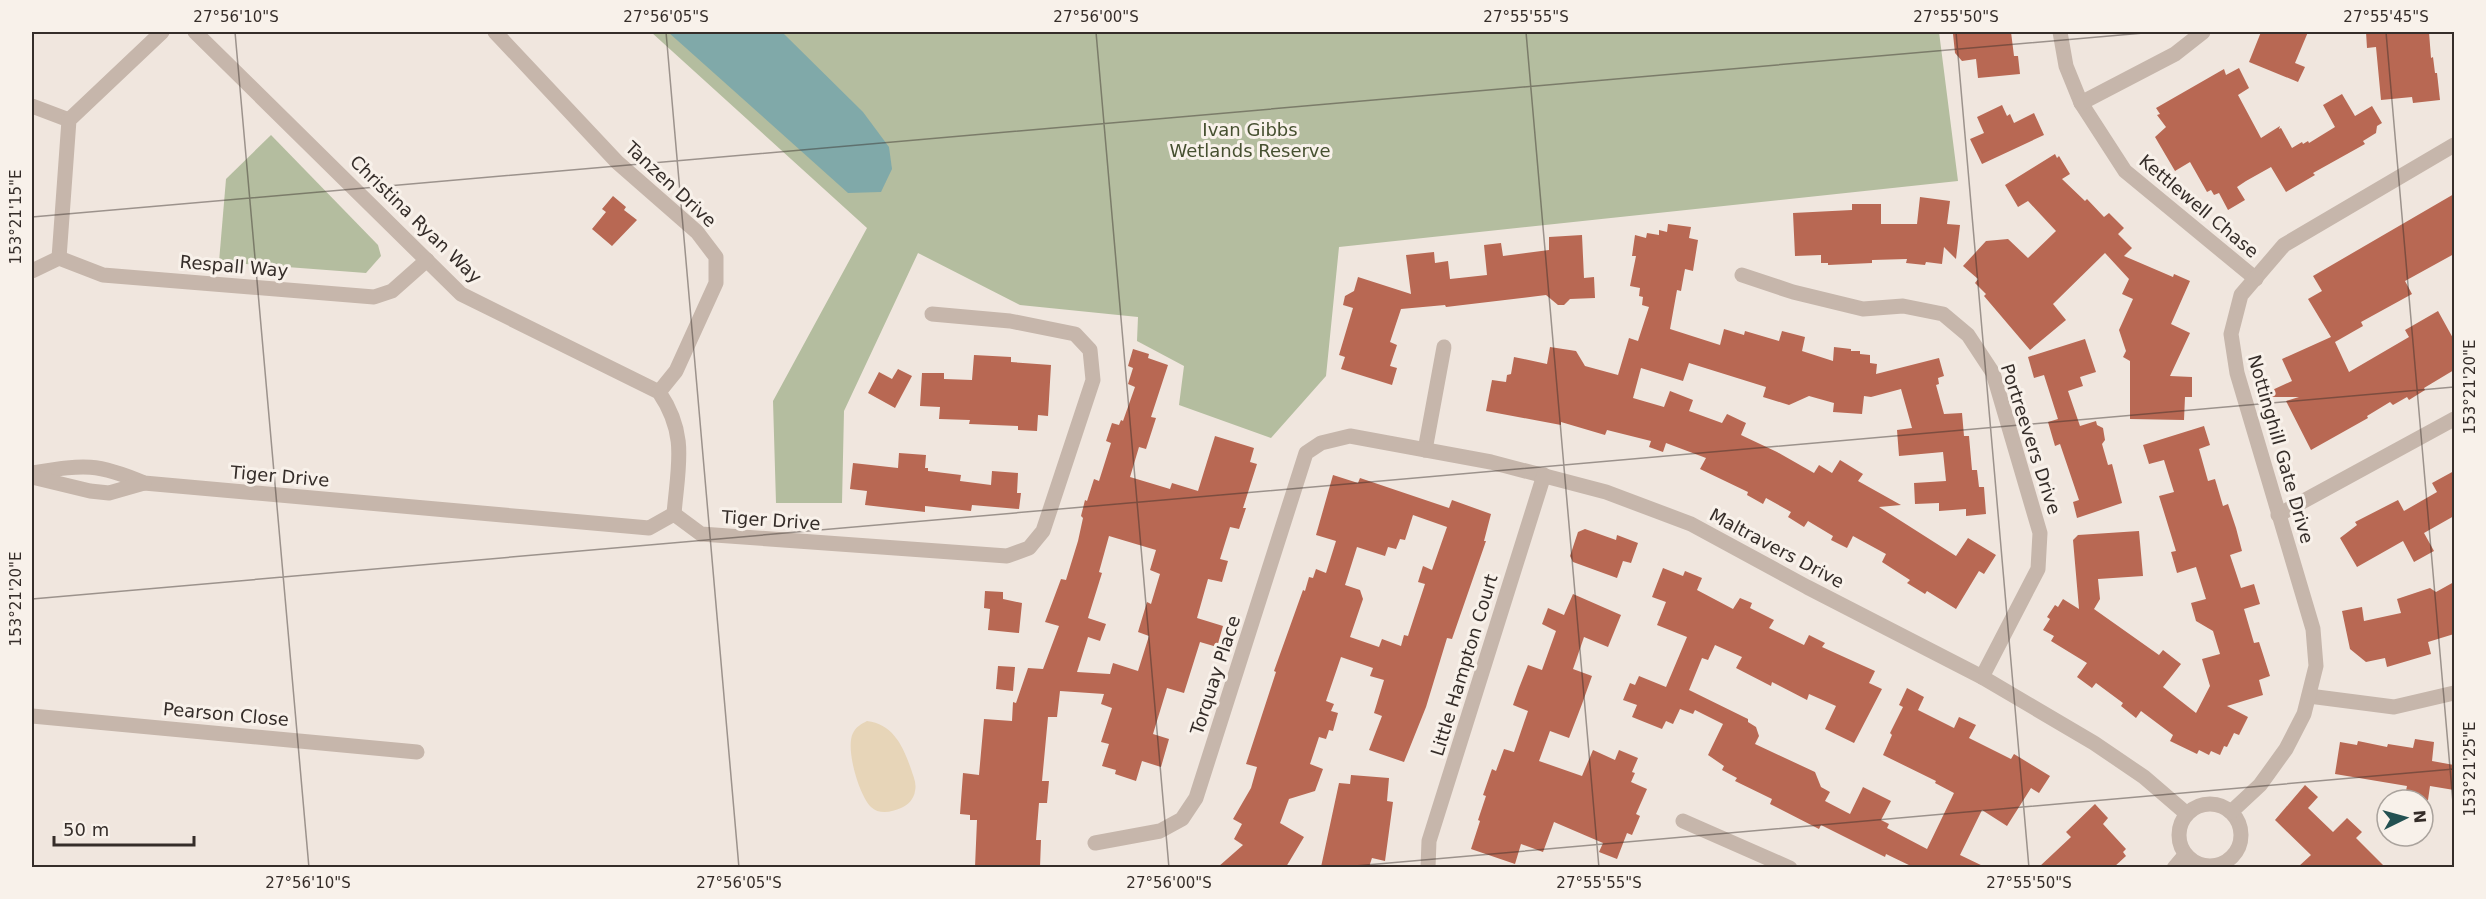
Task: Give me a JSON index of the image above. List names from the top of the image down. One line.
{"streets":{"street":["Tanzen Drive","Kettlewell Chase","Christina Ryan Way","Respall Way","Portreevers Drive","Nottinghill Gate Drive","Tiger Drive","Maltravers Drive","Little Hampton Court","Torquay Place","Pearson Close"]},"crossings":[["Tanzen Drive","Christina Ryan Way"],["Kettlewell Chase","Nottinghill Gate Drive"],["Christina Ryan Way","Respall Way"],["Portreevers Drive","Maltravers Drive"],["Nottinghill Gate Drive","Maltravers Drive"],["Maltravers Drive","Little Hampton Court"],["Maltravers Drive","Torquay Place"]],"parks":["Ivan Gibbs Wetlands Reserve"],"scale_bar":"50 m","north":"right","coordinates":["27°56'10\"S","27°56'05\"S","27°56'00\"S","27°55'55\"S","27°55'50\"S","27°55'45\"S","153°21'15\"E","153°21'20\"E","153°21'25\"E"]}
